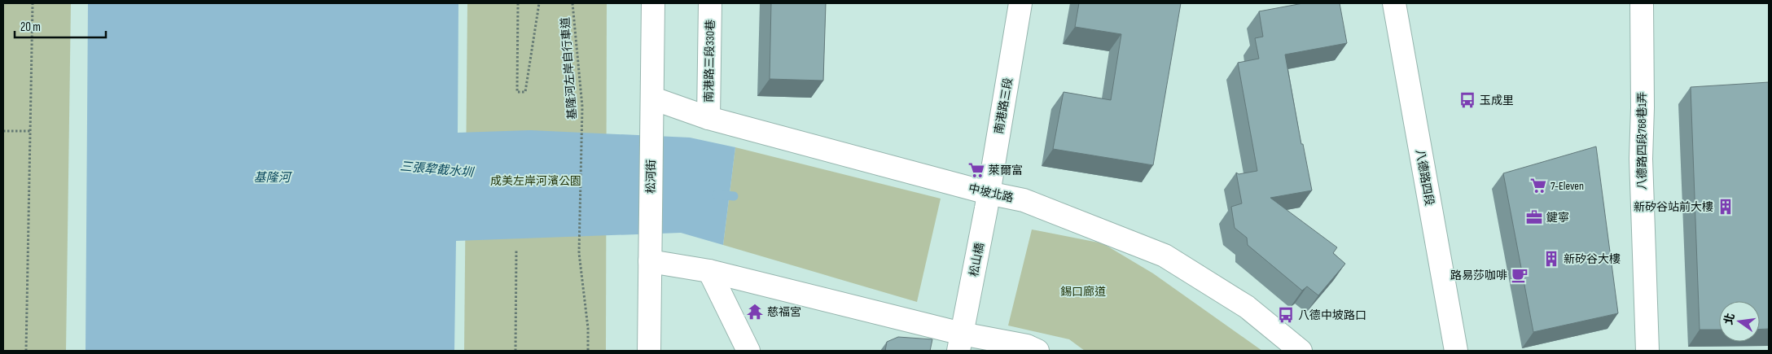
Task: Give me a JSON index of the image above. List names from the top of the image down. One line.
{"streets":{"street":["南港路三段330巷","南港路三段","八德路四段768巷1弄","松河街","八德路四段","中坡北路","松山橋"],"path":["基隆河左岸自行車道"]},"crossings":[["南港路三段330巷","中坡北路"],["南港路三段","中坡北路"],["南港路三段","松山橋"],["松河街","中坡北路"],["中坡北路","松山橋"]],"water":["三張犂截水圳","基隆河"],"parks":["成美左岸河濱公園","錫口廊道"],"places":{"bus stop":["玉成里","八德中坡路口"],"supermarket":["萊爾富","7-Eleven"],"building":["新矽谷站前大樓","新矽谷大樓"],"office":["鍵寧"],"cafe":["路易莎咖啡"],"temple":["慈福宮"]},"scale_bar":"20 m","north":"left"}
